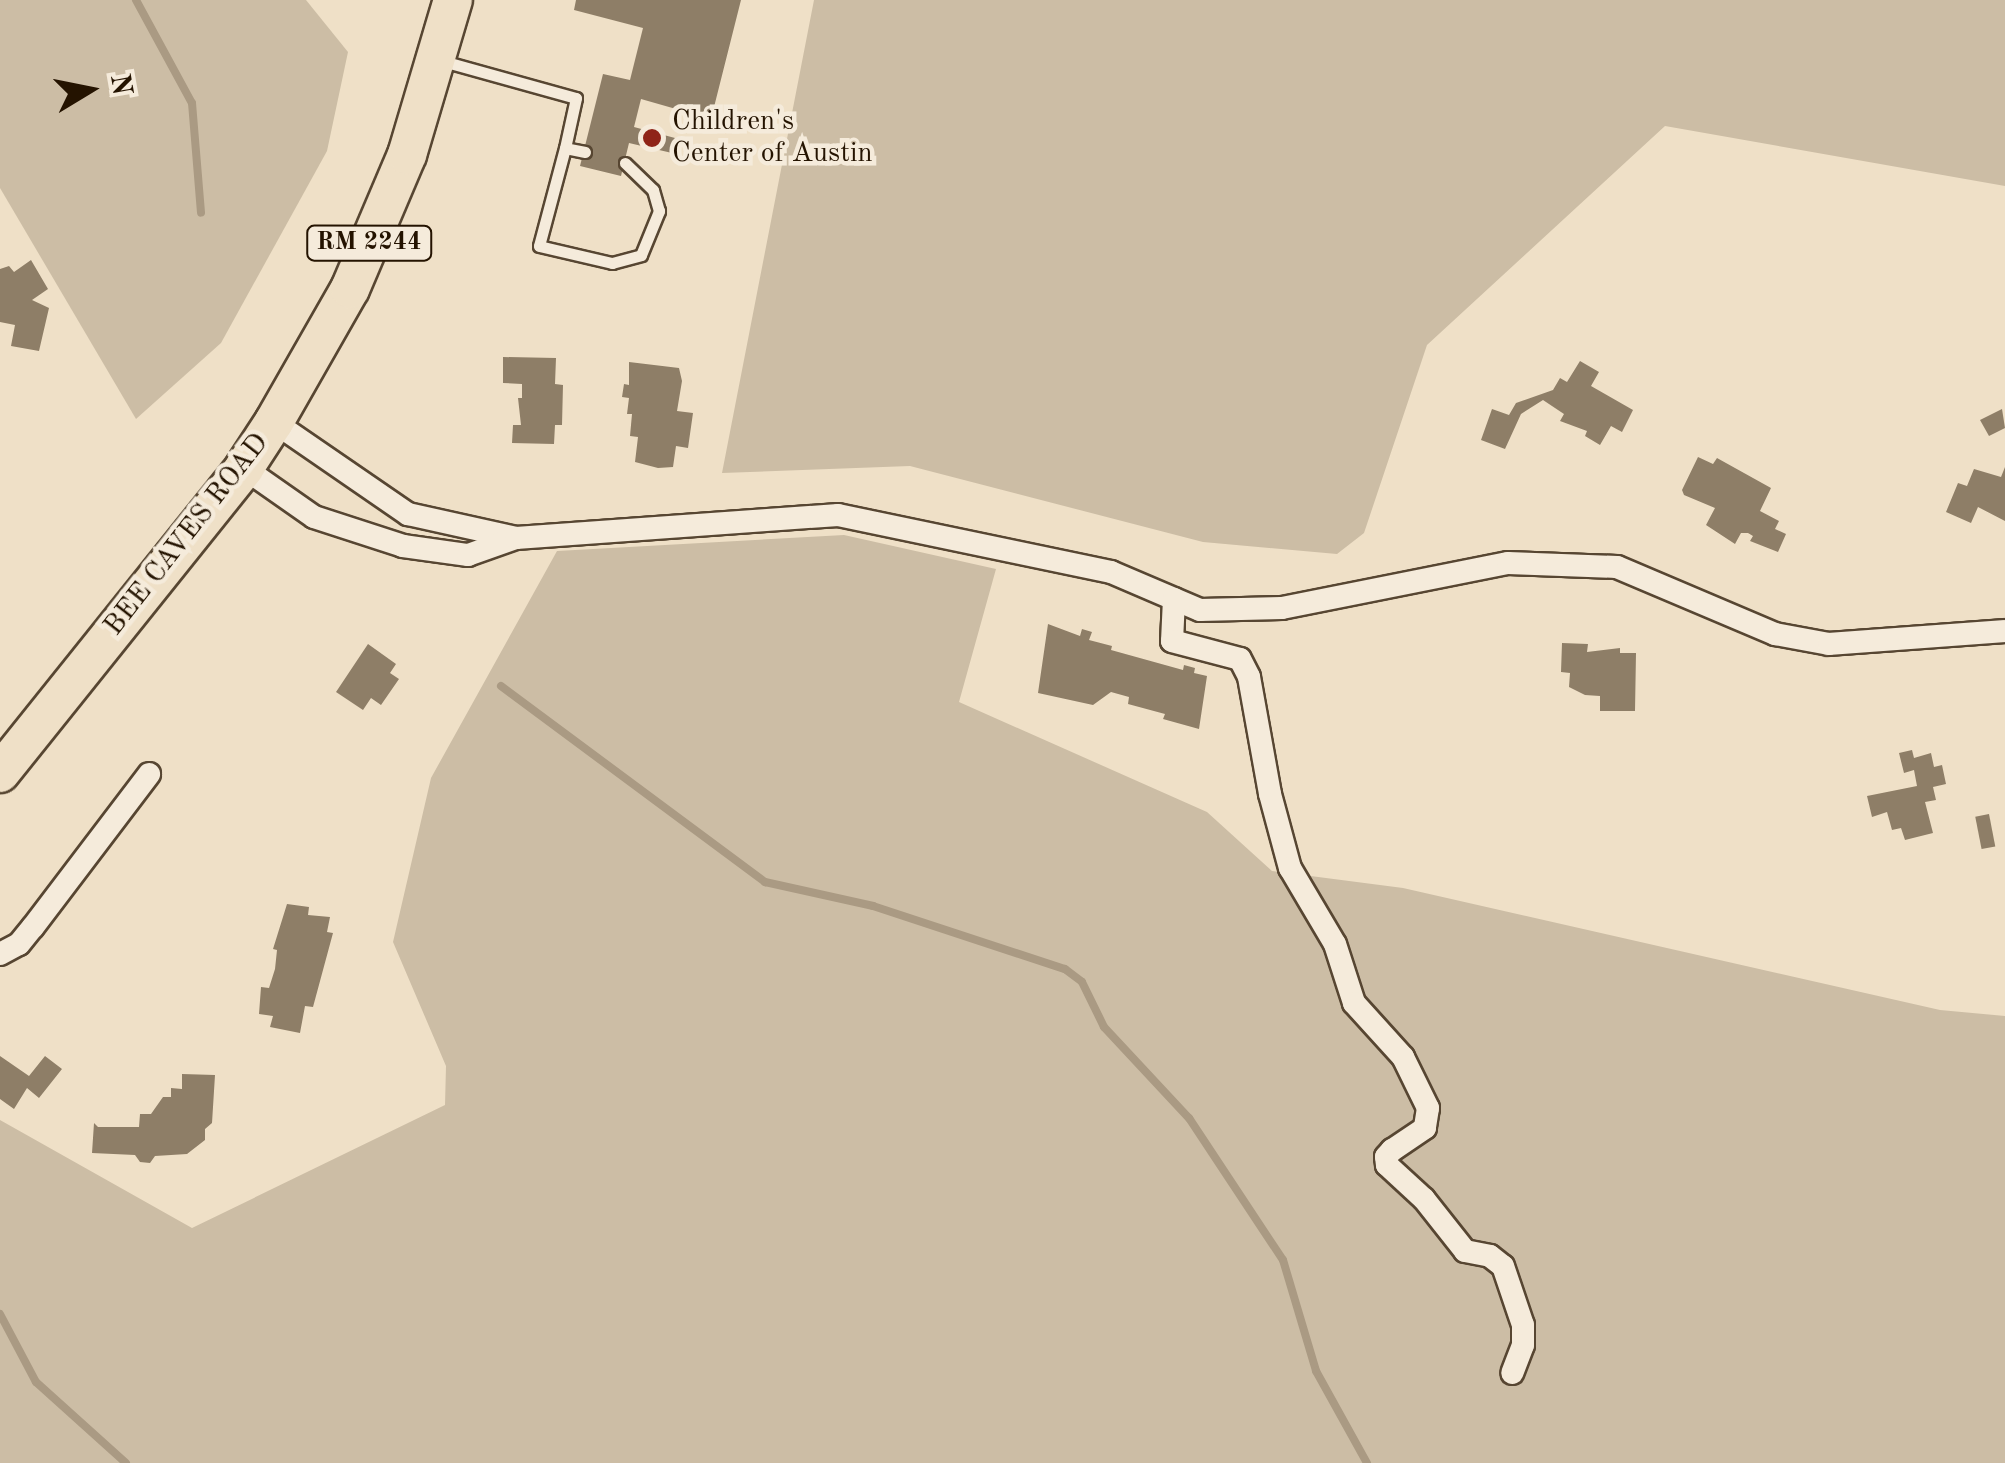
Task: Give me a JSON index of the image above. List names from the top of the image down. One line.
{"streets":{"main road":["RM 2244","BEE CAVES ROAD"]},"places":["Children's Center of Austin"],"north":"right"}
